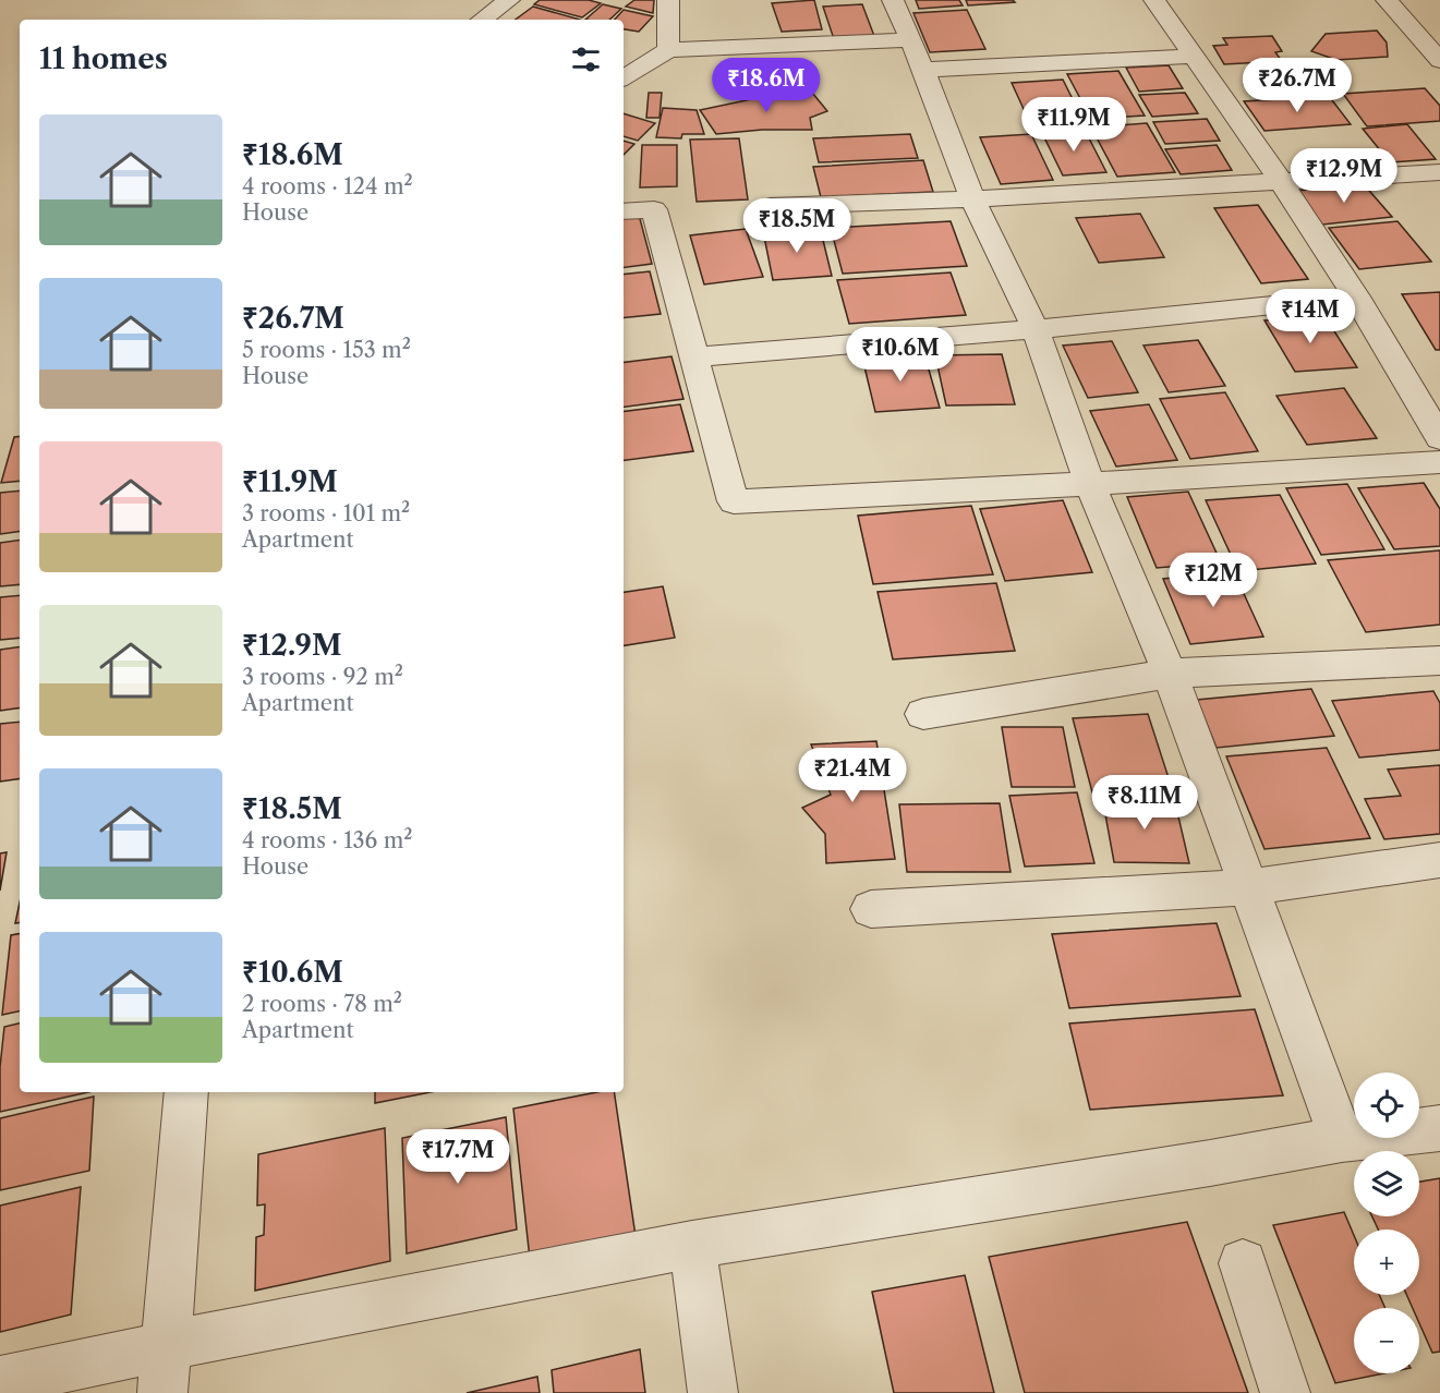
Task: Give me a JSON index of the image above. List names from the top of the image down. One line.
{"page":{"heading":"11 homes","price":["₹18.6M","₹26.7M","₹11.9M","₹12.9M","₹18.5M","₹14M","₹10.6M","₹12M","₹21.4M","₹8.11M","₹17.7M"],"list":[{"name":"₹18.6M","note":"4 rooms · 124 m² · House"},{"name":"₹26.7M","note":"5 rooms · 153 m² · House"},{"name":"₹11.9M","note":"3 rooms · 101 m² · Apartment"},{"name":"₹12.9M","note":"3 rooms · 92 m² · Apartment"},{"name":"₹18.5M","note":"4 rooms · 136 m² · House"},{"name":"₹10.6M","note":"2 rooms · 78 m² · Apartment"}],"map_buttons":["+","−"]}}
